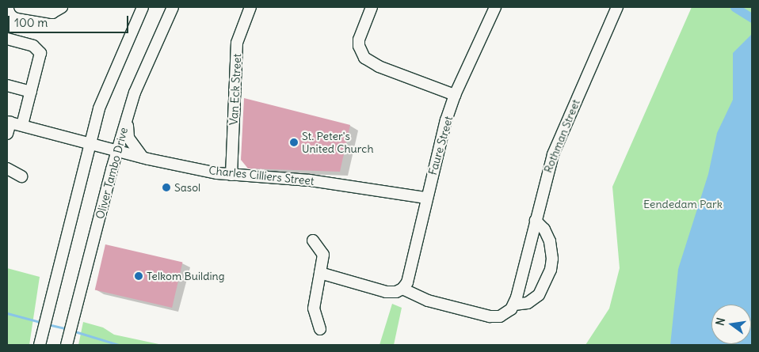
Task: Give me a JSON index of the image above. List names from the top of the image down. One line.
{"streets":{"street":["Van Eck Street","Rothman Street","Faure Street","Oliver Tambo Drive","Charles Cilliers Street"]},"crossings":[["Van Eck Street","Charles Cilliers Street"],["Rothman Street","Faure Street"],["Faure Street","Charles Cilliers Street"],["Oliver Tambo Drive","Charles Cilliers Street"]],"parks":["Eendedam Park"],"places":["St. Peter's United Church","Sasol","Telkom Building"],"scale_bar":"100 m","north":"left"}
